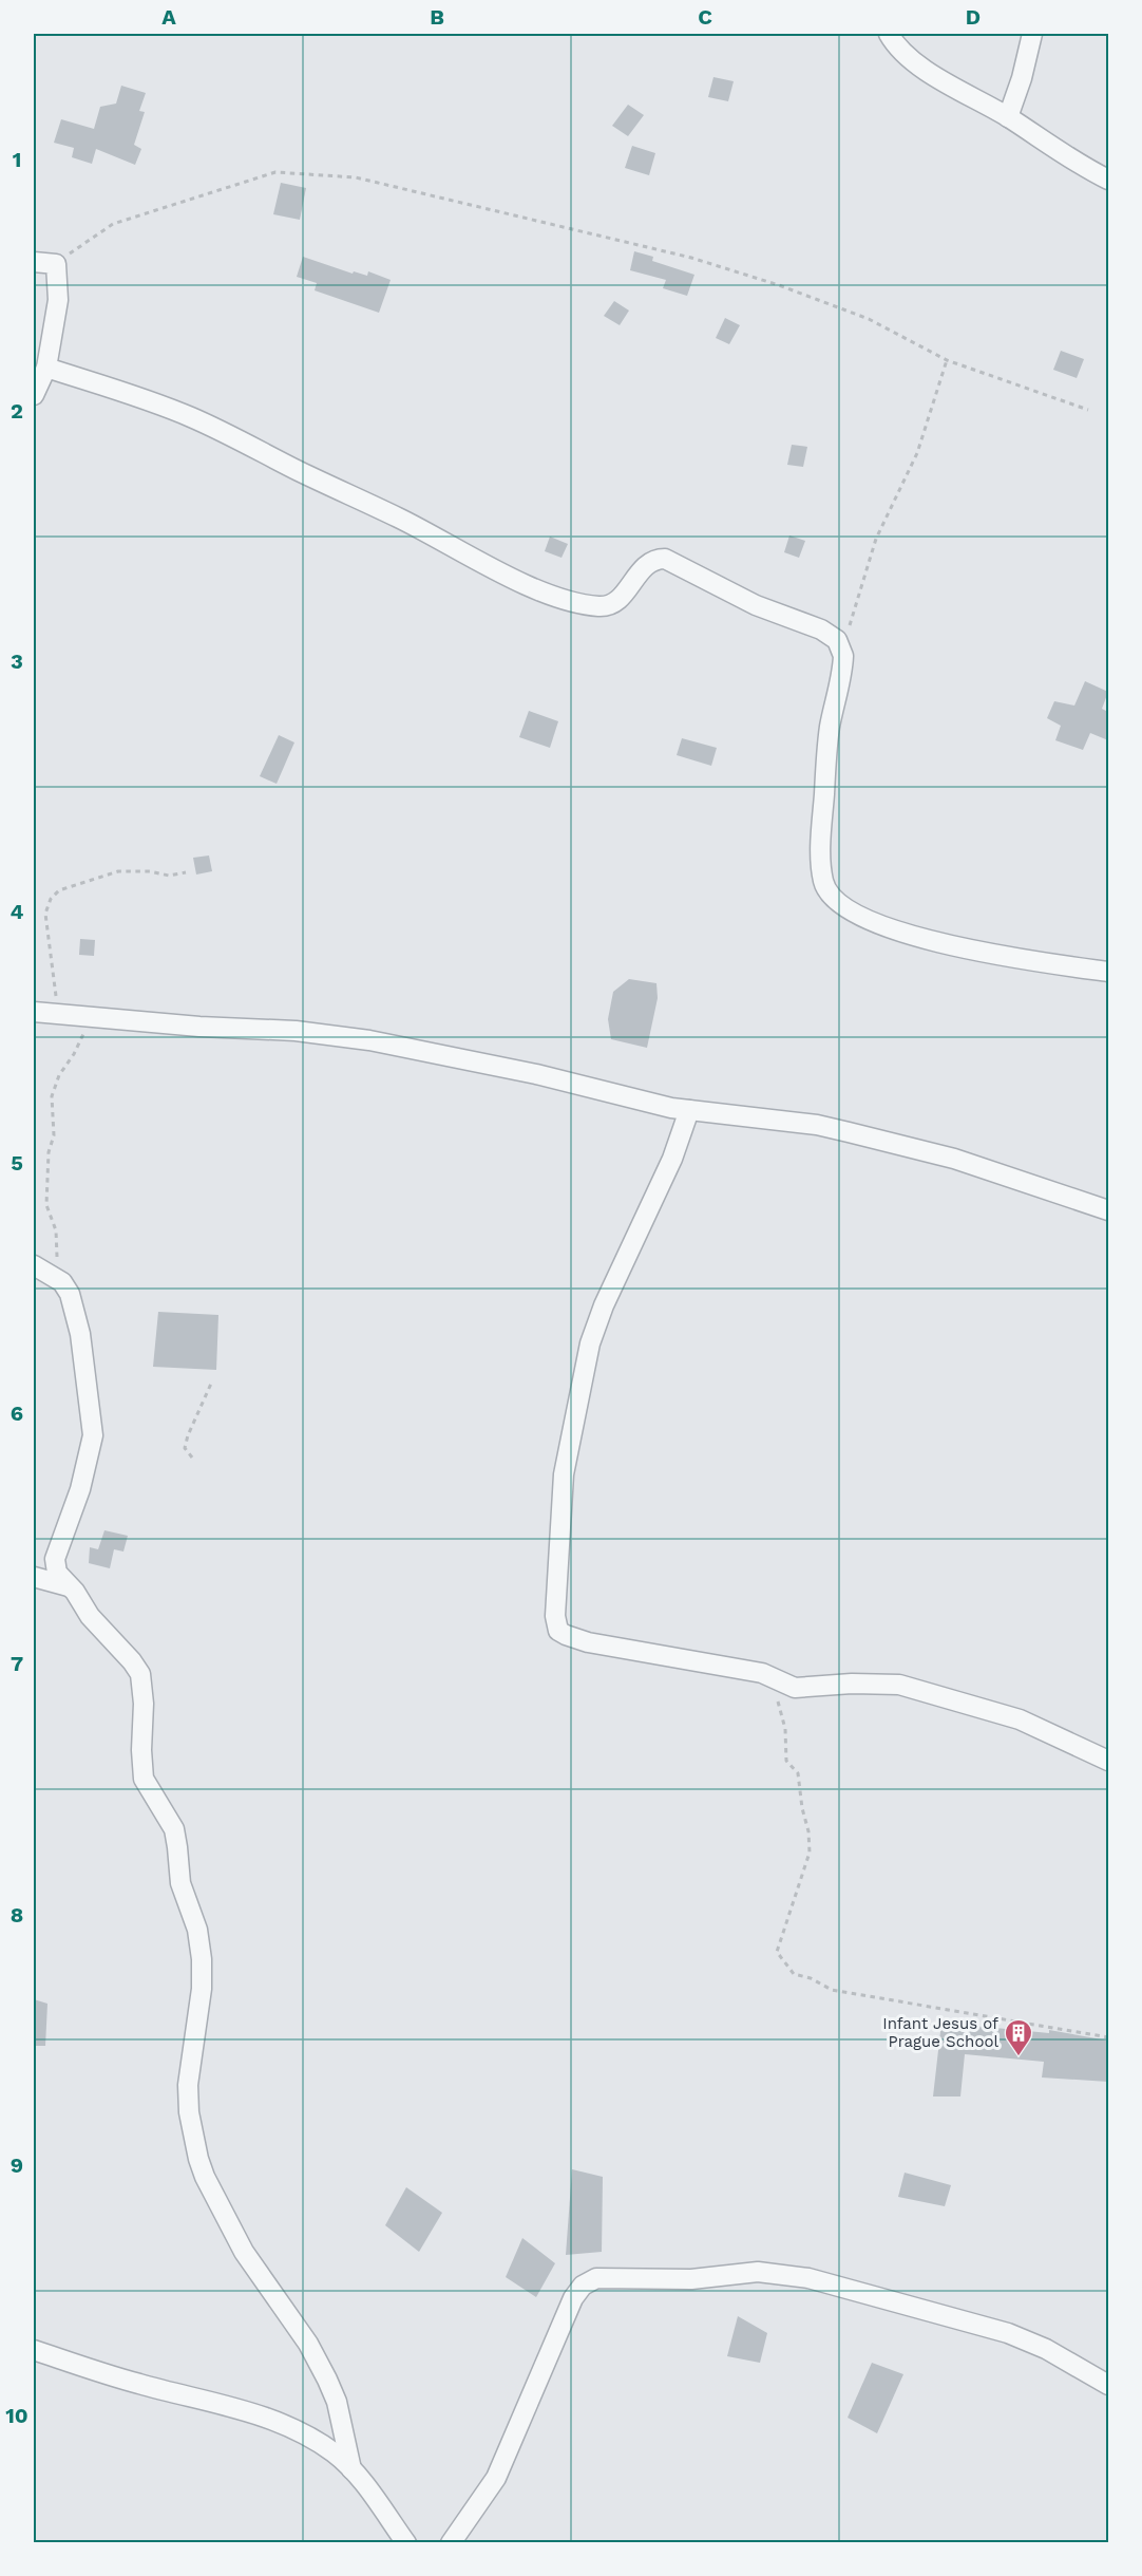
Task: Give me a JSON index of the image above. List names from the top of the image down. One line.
{"places":{"building":["Infant Jesus of Prague School"]},"grid":{"columns":["A","B","C","D"],"rows":["1","2","3","4","5","6","7","8","9","10"]}}
